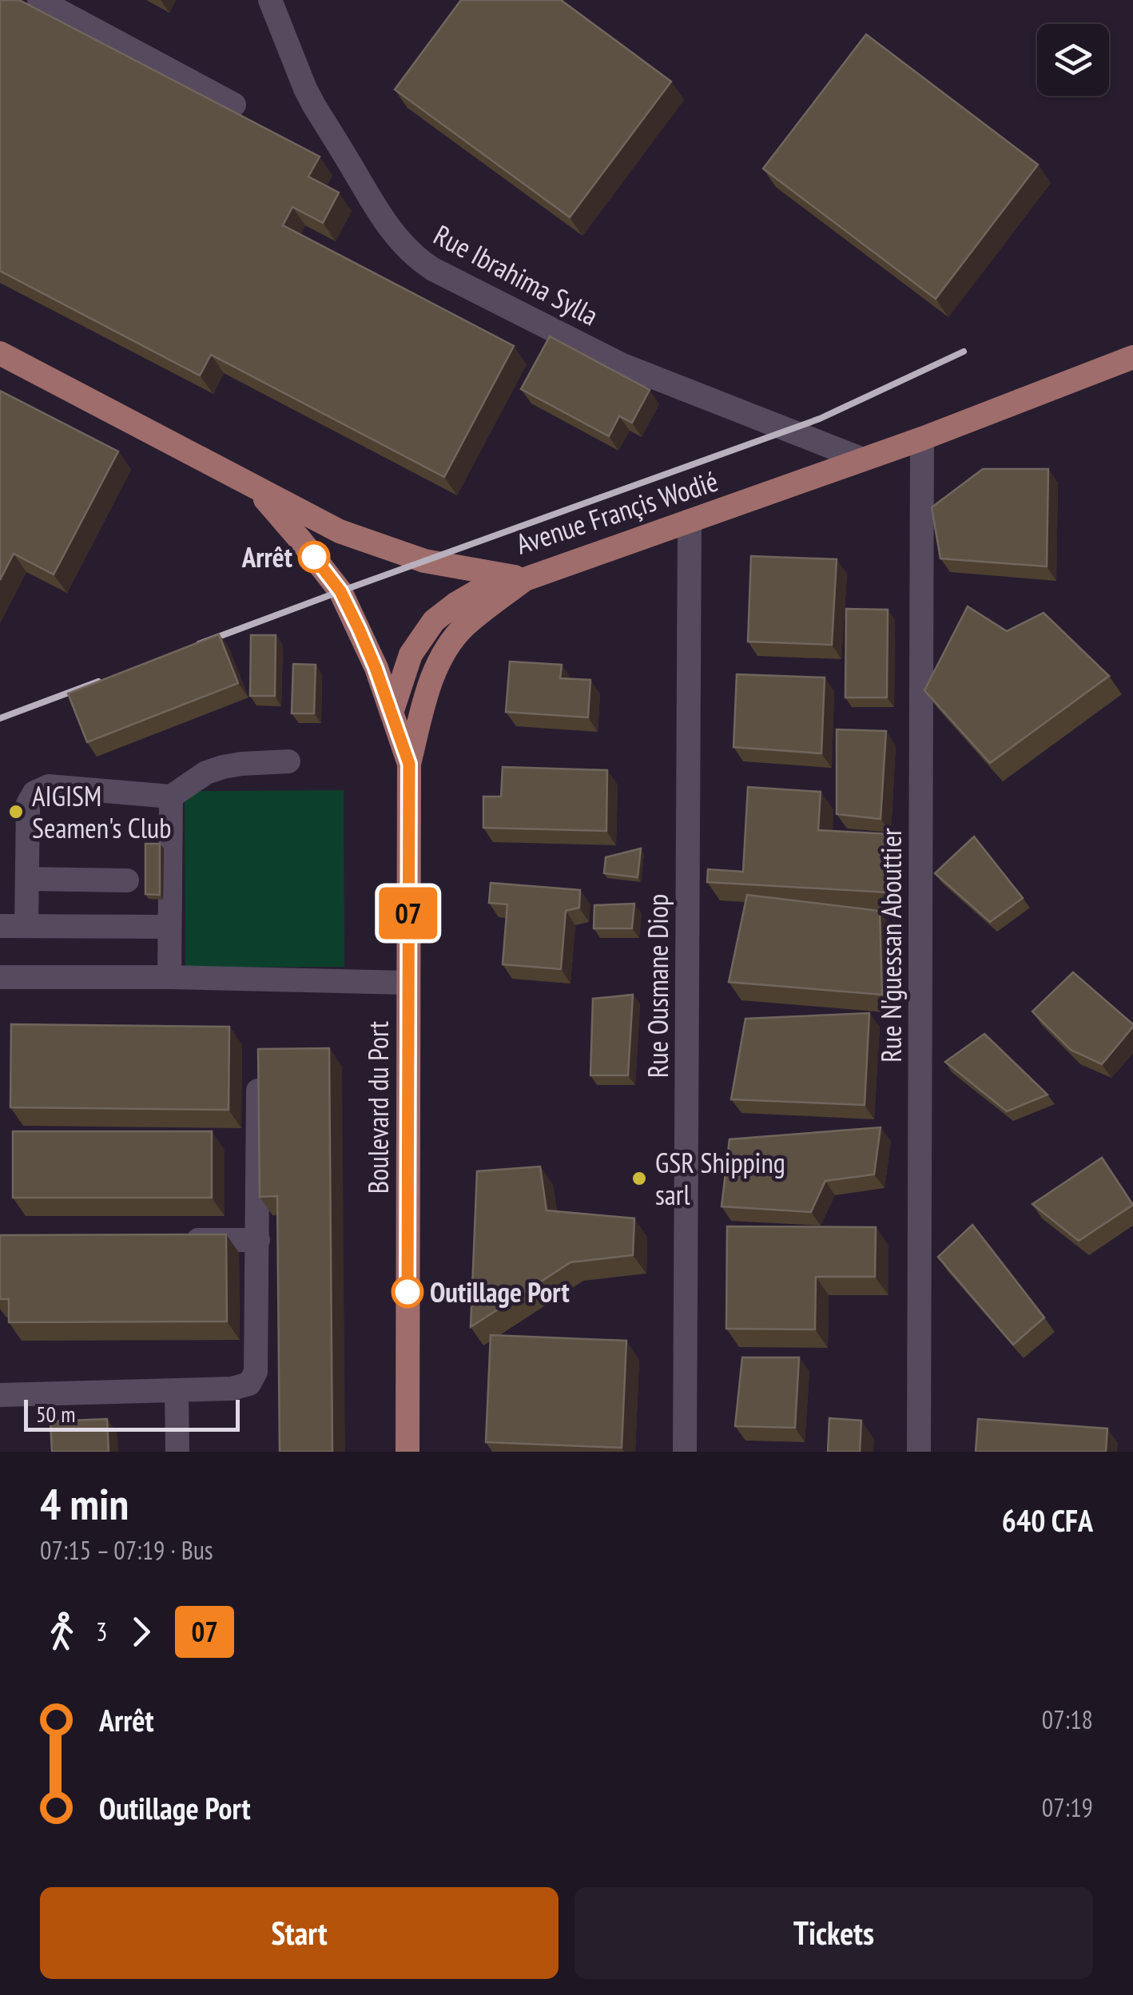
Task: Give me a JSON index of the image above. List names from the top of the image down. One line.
{"streets":{"main road":["Avenue Françis Wodié","Boulevard du Port"],"street":["Rue Ibrahima Sylla","Rue N'guessan Abouttier","Rue Ousmane Diop"]},"crossings":[["Rue Ibrahima Sylla","Avenue Françis Wodié"],["Avenue Françis Wodié","Rue N'guessan Abouttier"],["Avenue Françis Wodié","Rue Ousmane Diop"],["Avenue Françis Wodié","Boulevard du Port"]],"places":["Arrêt","AIGISM Seamen's Club","GSR Shipping sarl","Outillage Port"],"lines":["bus line 07"],"scale_bar":"50 m","page":{"on_map":"07","scale":"50 m","heading":["4 min","07:15 – 07:19 · Bus","640 CFA"],"legs":["3","07"],"list":[{"name":"Arrêt","value":"07:18"},{"name":"Outillage Port","value":"07:19"}],"buttons":["Start","Tickets"]}}
